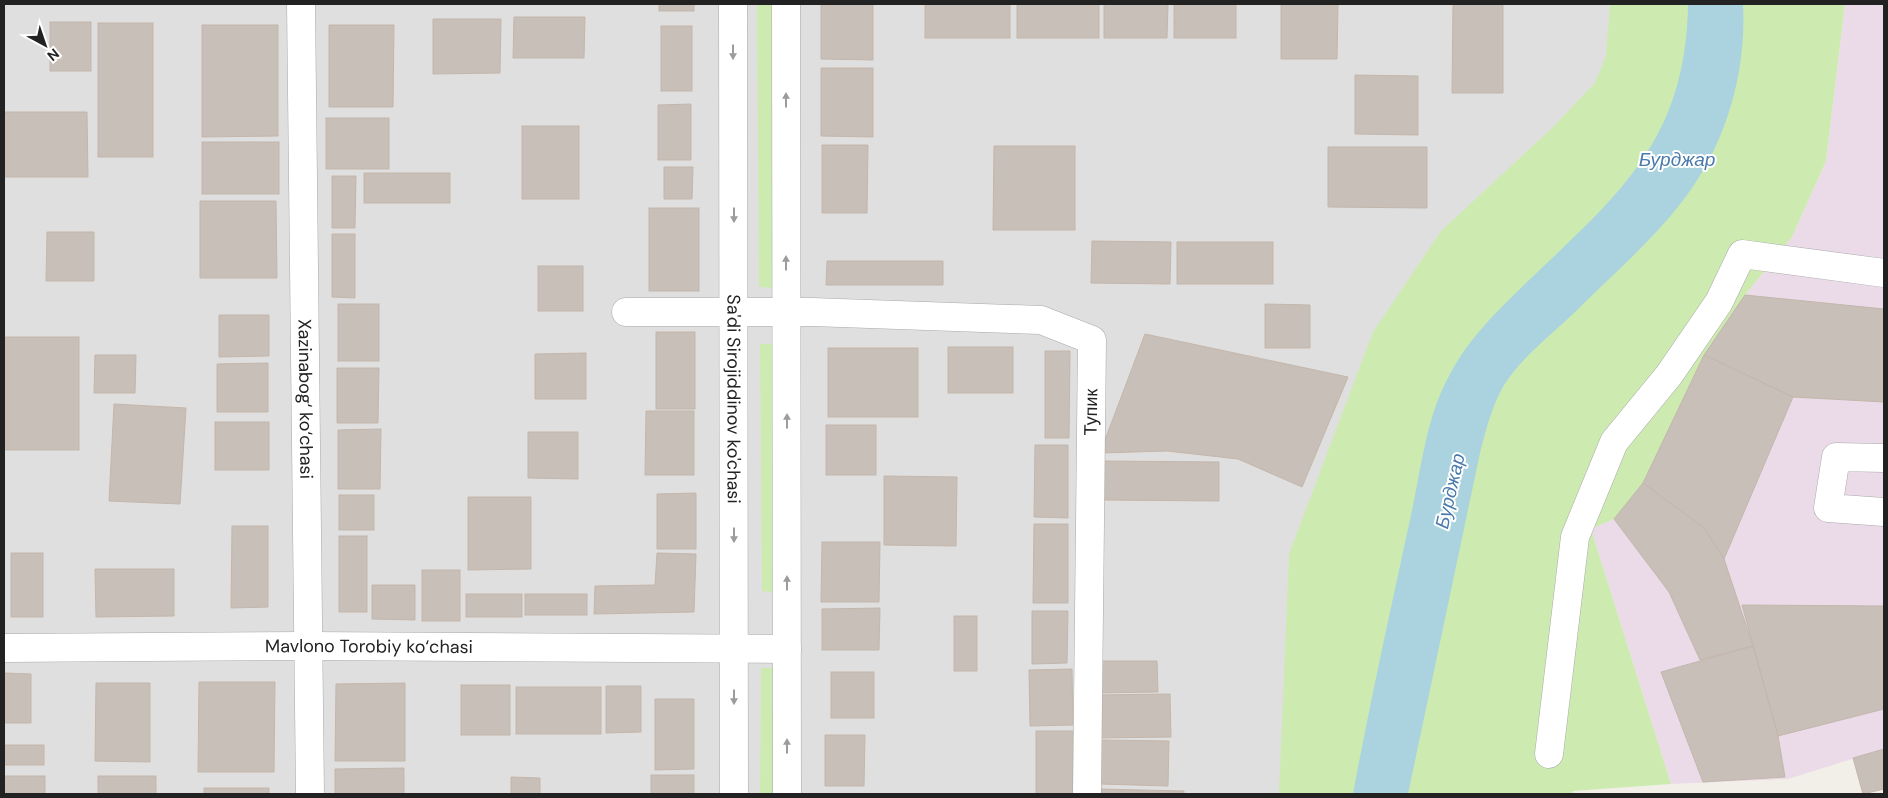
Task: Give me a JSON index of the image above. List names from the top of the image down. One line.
{"streets":{"street":["Xazinabog‘ ko‘chasi","Sa'di Sirojiddinov ko'chasi","Тупик","Mavlono Torobiy ko‘chasi"]},"crossings":[["Xazinabog‘ ko‘chasi","Mavlono Torobiy ko‘chasi"],["Sa'di Sirojiddinov ko'chasi","Mavlono Torobiy ko‘chasi"]],"water":["Бурджар"],"north":"bottom right"}
